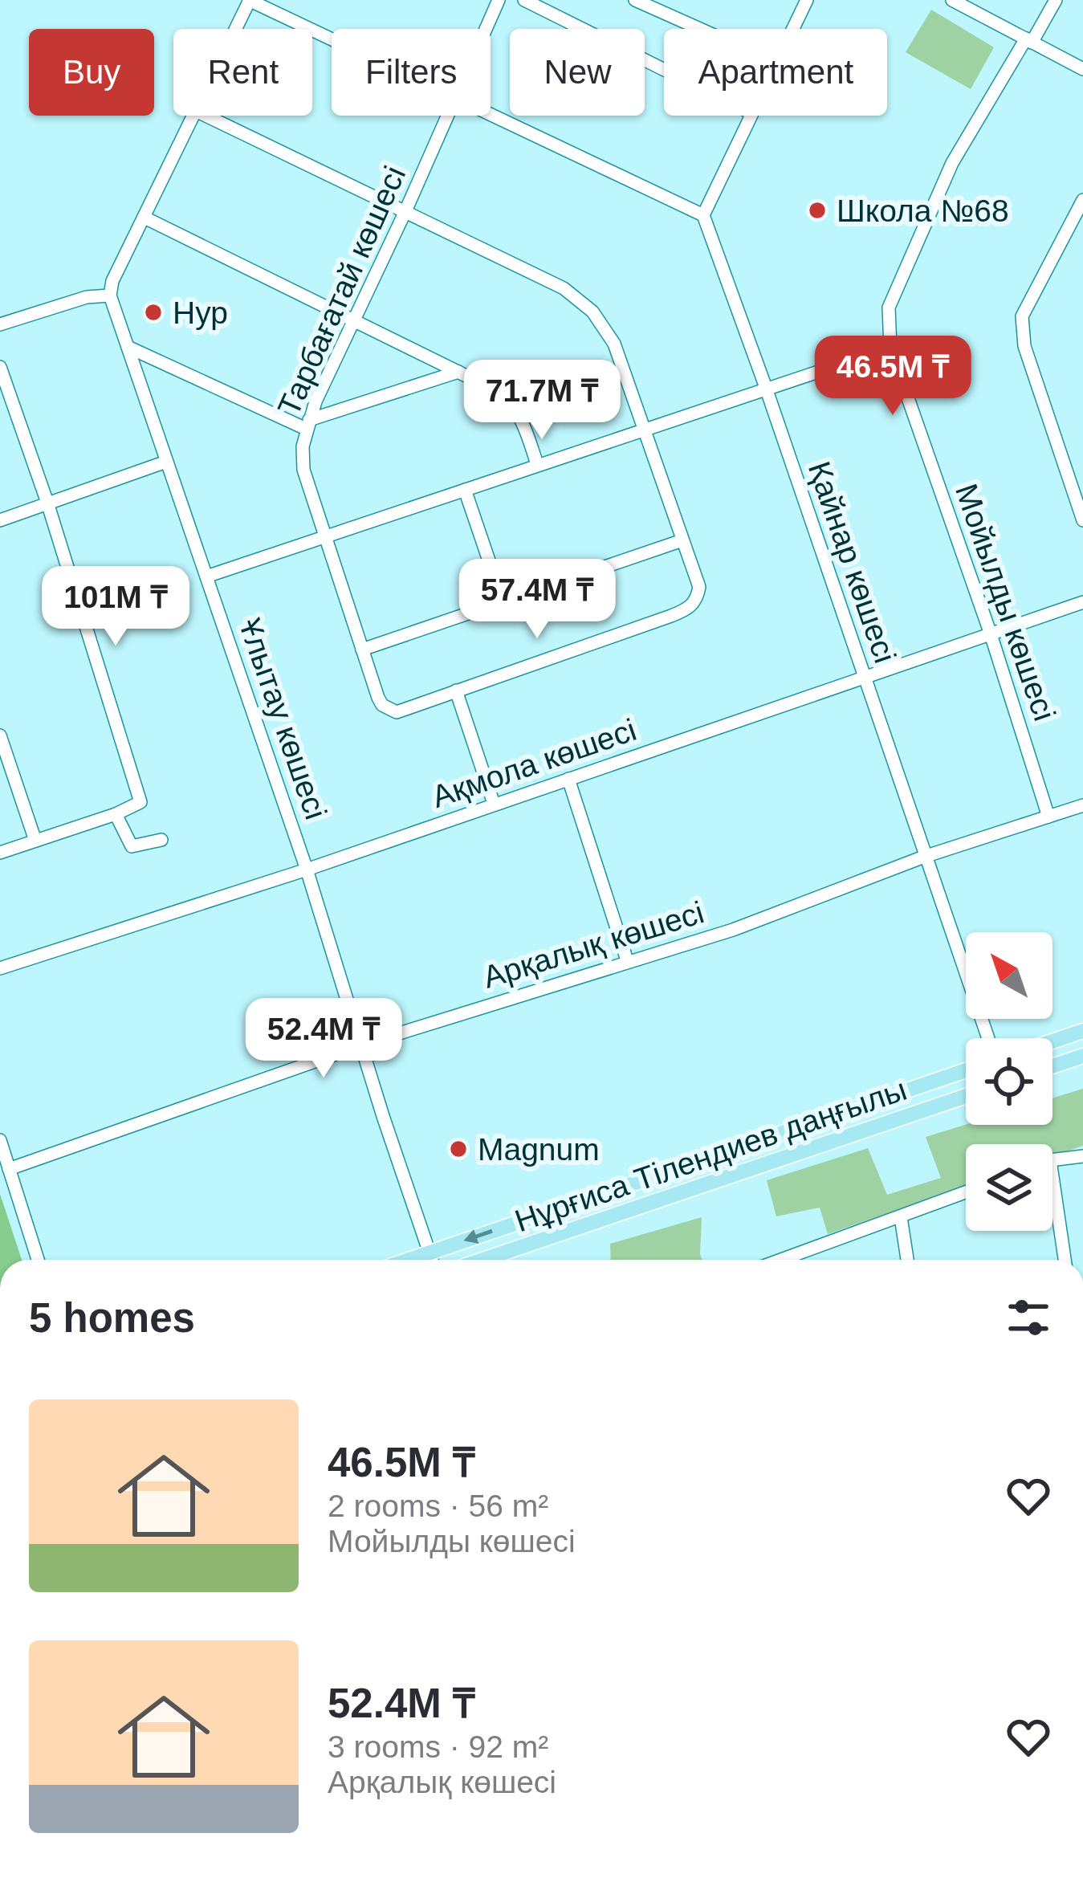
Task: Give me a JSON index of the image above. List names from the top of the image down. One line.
{"streets":{"main road":["Нұрғиса Тілендиев даңғылы"],"street":["Тарбағатай көшесі","Қайнар көшесі","Мойылды көшесі","Ұлытау көшесі","Ақмола көшесі","Арқалық көшесі"]},"crossings":[["Қайнар көшесі","Ақмола көшесі"],["Қайнар көшесі","Арқалық көшесі"],["Мойылды көшесі","Ақмола көшесі"],["Мойылды көшесі","Арқалық көшесі"],["Ұлытау көшесі","Ақмола көшесі"],["Ұлытау көшесі","Арқалық көшесі"],["Ұлытау көшесі","Нұрғиса Тілендиев даңғылы"]],"places":["Школа №68","Нур","Magnum"],"north":"top left","page":{"chip":["Buy","Rent","Filters","New","Apartment"],"price":["46.5M ₸","71.7M ₸","57.4M ₸","101M ₸","52.4M ₸"],"heading":"5 homes","list":[{"name":"46.5M ₸","note":"2 rooms · 56 m² · Мойылды көшесі"},{"name":"52.4M ₸","note":"3 rooms · 92 m² · Арқалық көшесі"}]}}
